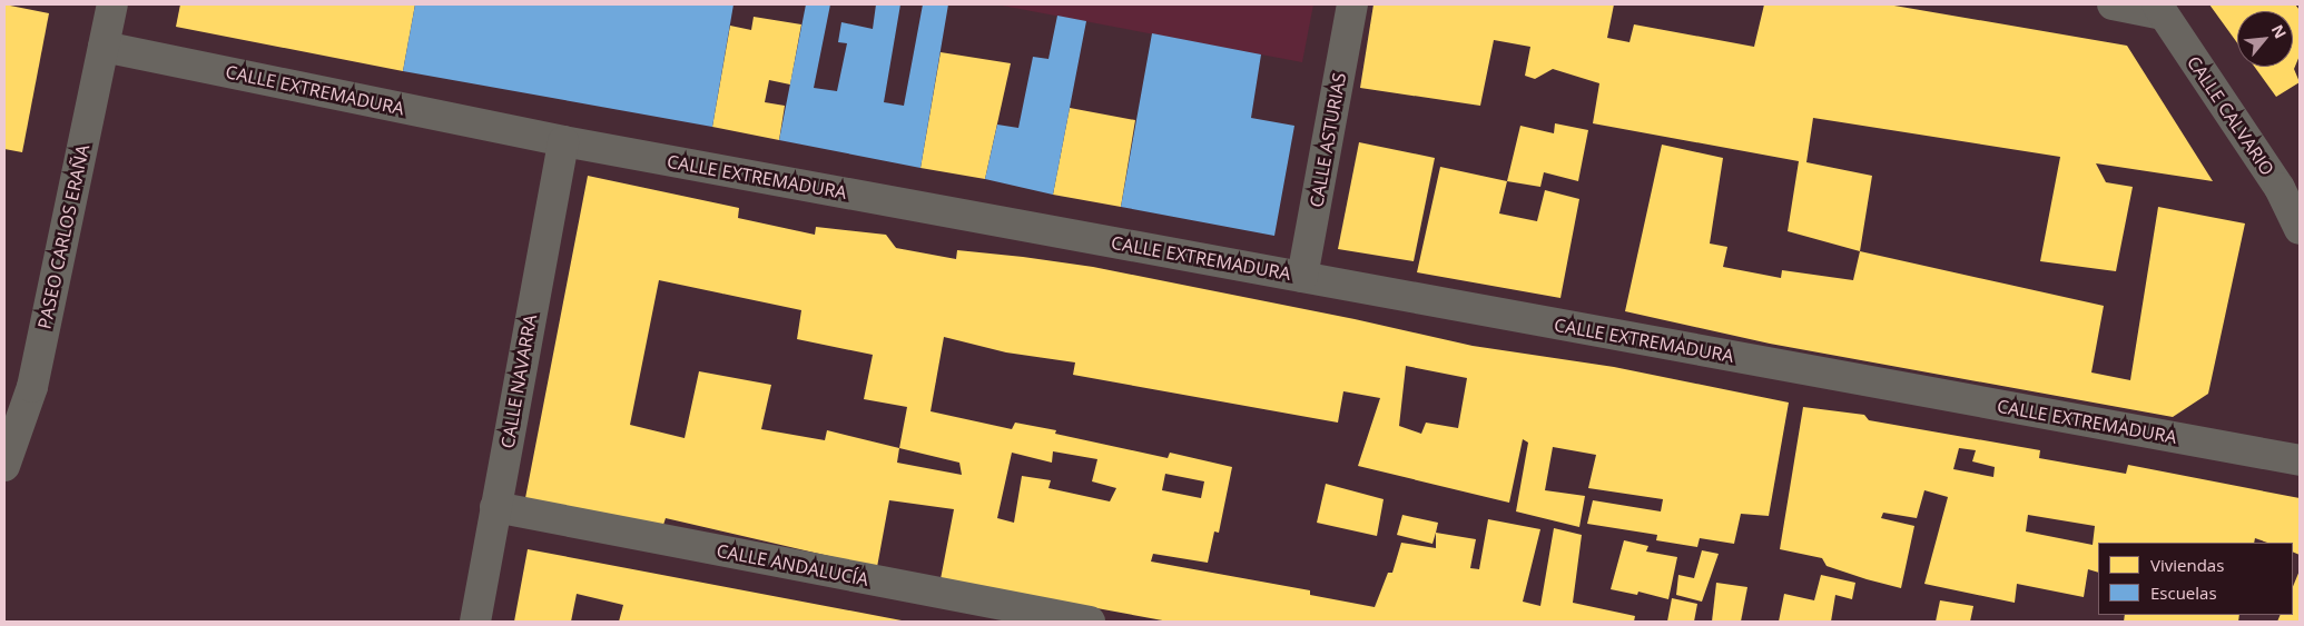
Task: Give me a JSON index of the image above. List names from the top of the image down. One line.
{"streets":{"street":["CALLE EXTREMADURA","CALLE CALVARIO","CALLE ASTURIAS","PASEO CARLOS ERAÑA","CALLE NAVARRA","CALLE ANDALUCÍA"]},"crossings":[["CALLE EXTREMADURA","CALLE ASTURIAS"],["CALLE EXTREMADURA","PASEO CARLOS ERAÑA"],["CALLE EXTREMADURA","CALLE NAVARRA"],["CALLE NAVARRA","CALLE ANDALUCÍA"]],"legend":["Viviendas","Escuelas"],"north":"top right"}
